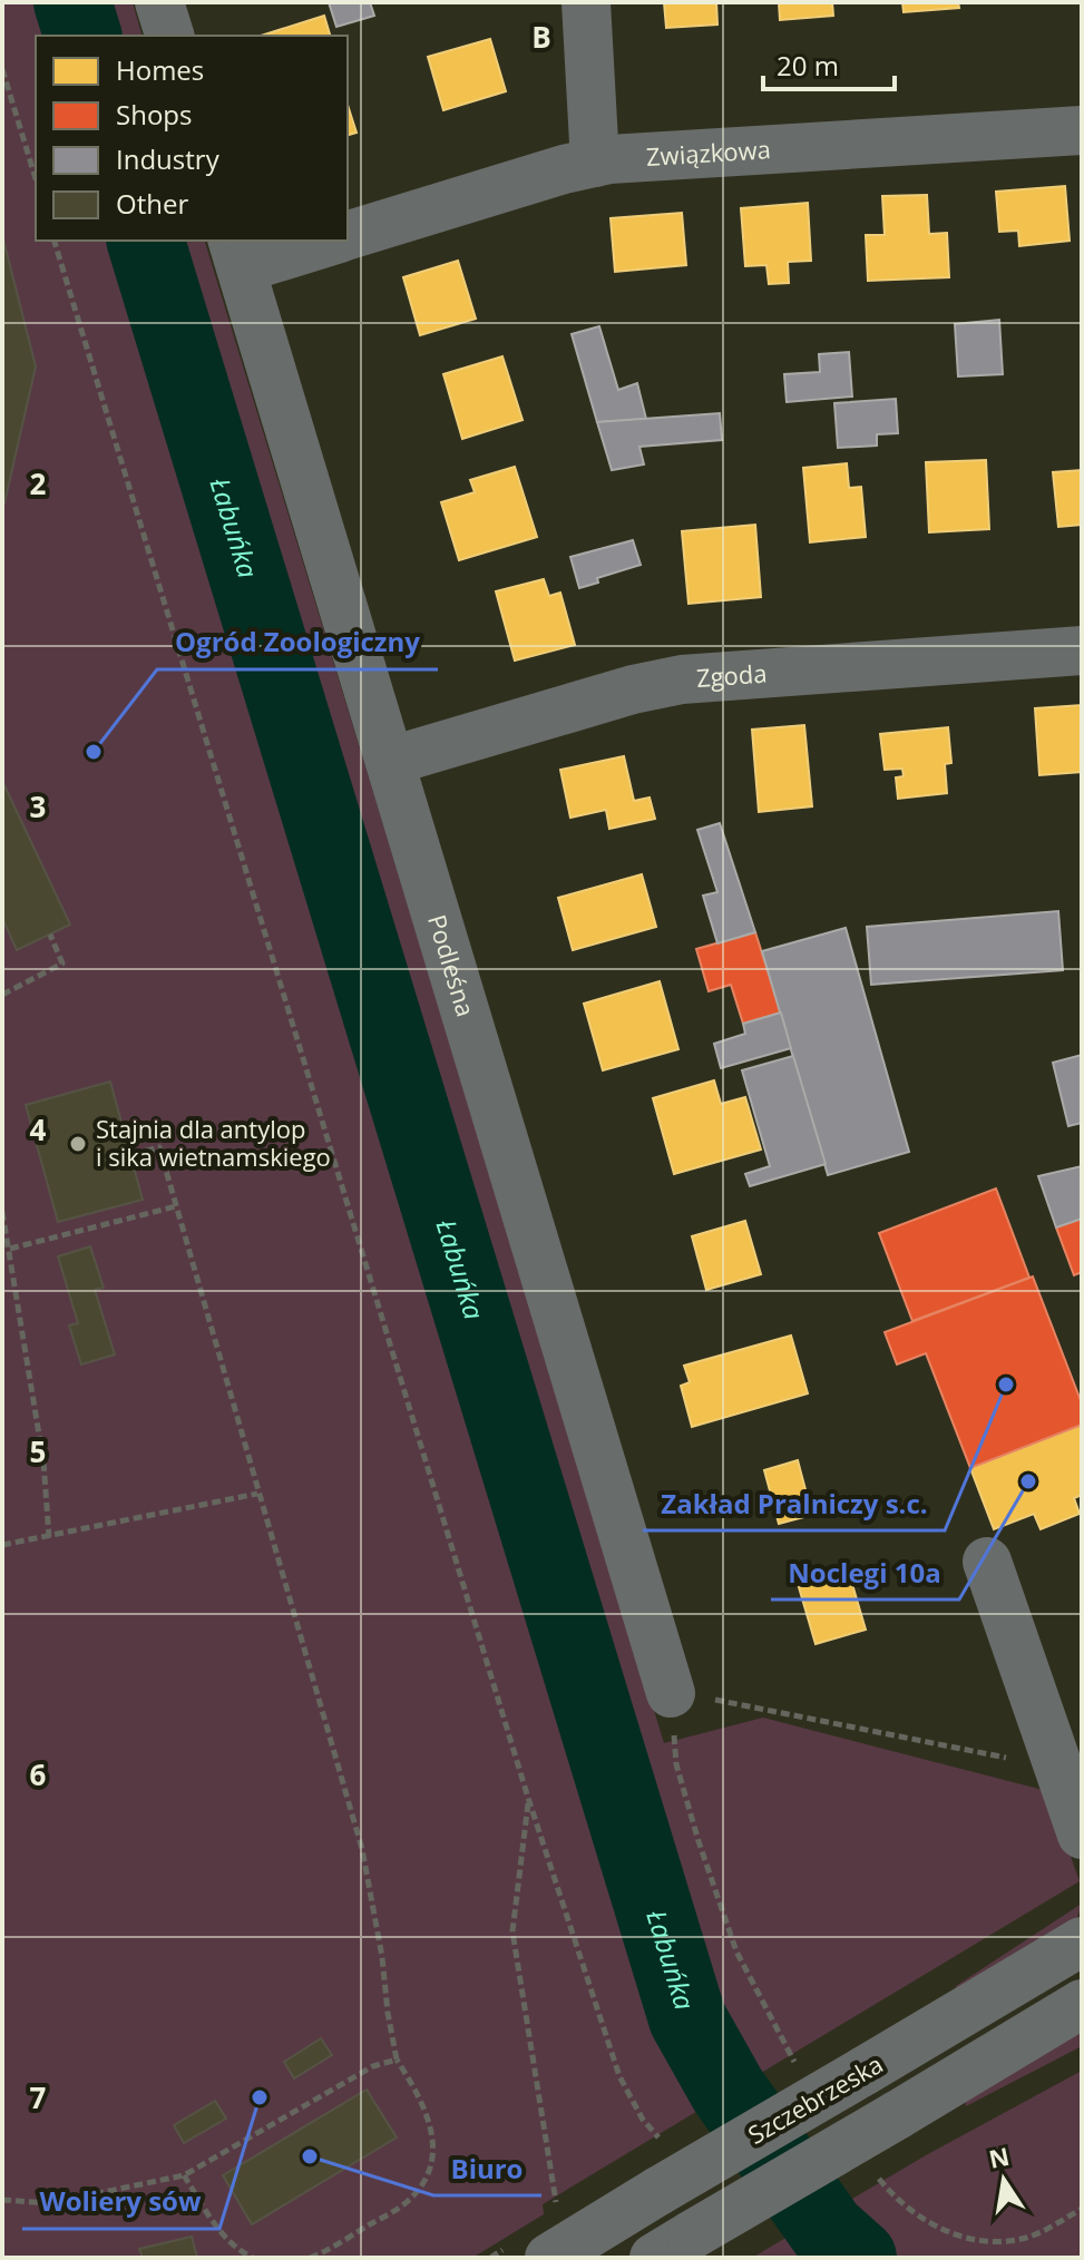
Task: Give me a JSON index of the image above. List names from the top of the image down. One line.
{"streets":{"street":["Związkowa","Zgoda","Podleśna","Szczebrzeska"]},"crossings":[["Związkowa","Podleśna"],["Zgoda","Podleśna"]],"water":["Łabuńka"],"places":["Ogród Zoologiczny","Stajnia dla antylop i sika wietnamskiego","Zakład Pralniczy s.c.","Noclegi 10a","Woliery sów","Biuro"],"legend":["Homes","Shops","Industry","Other"],"scale_bar":"20 m","north":"top","grid":{"columns":["B"],"rows":["2","3","4","5","6","7"]}}
